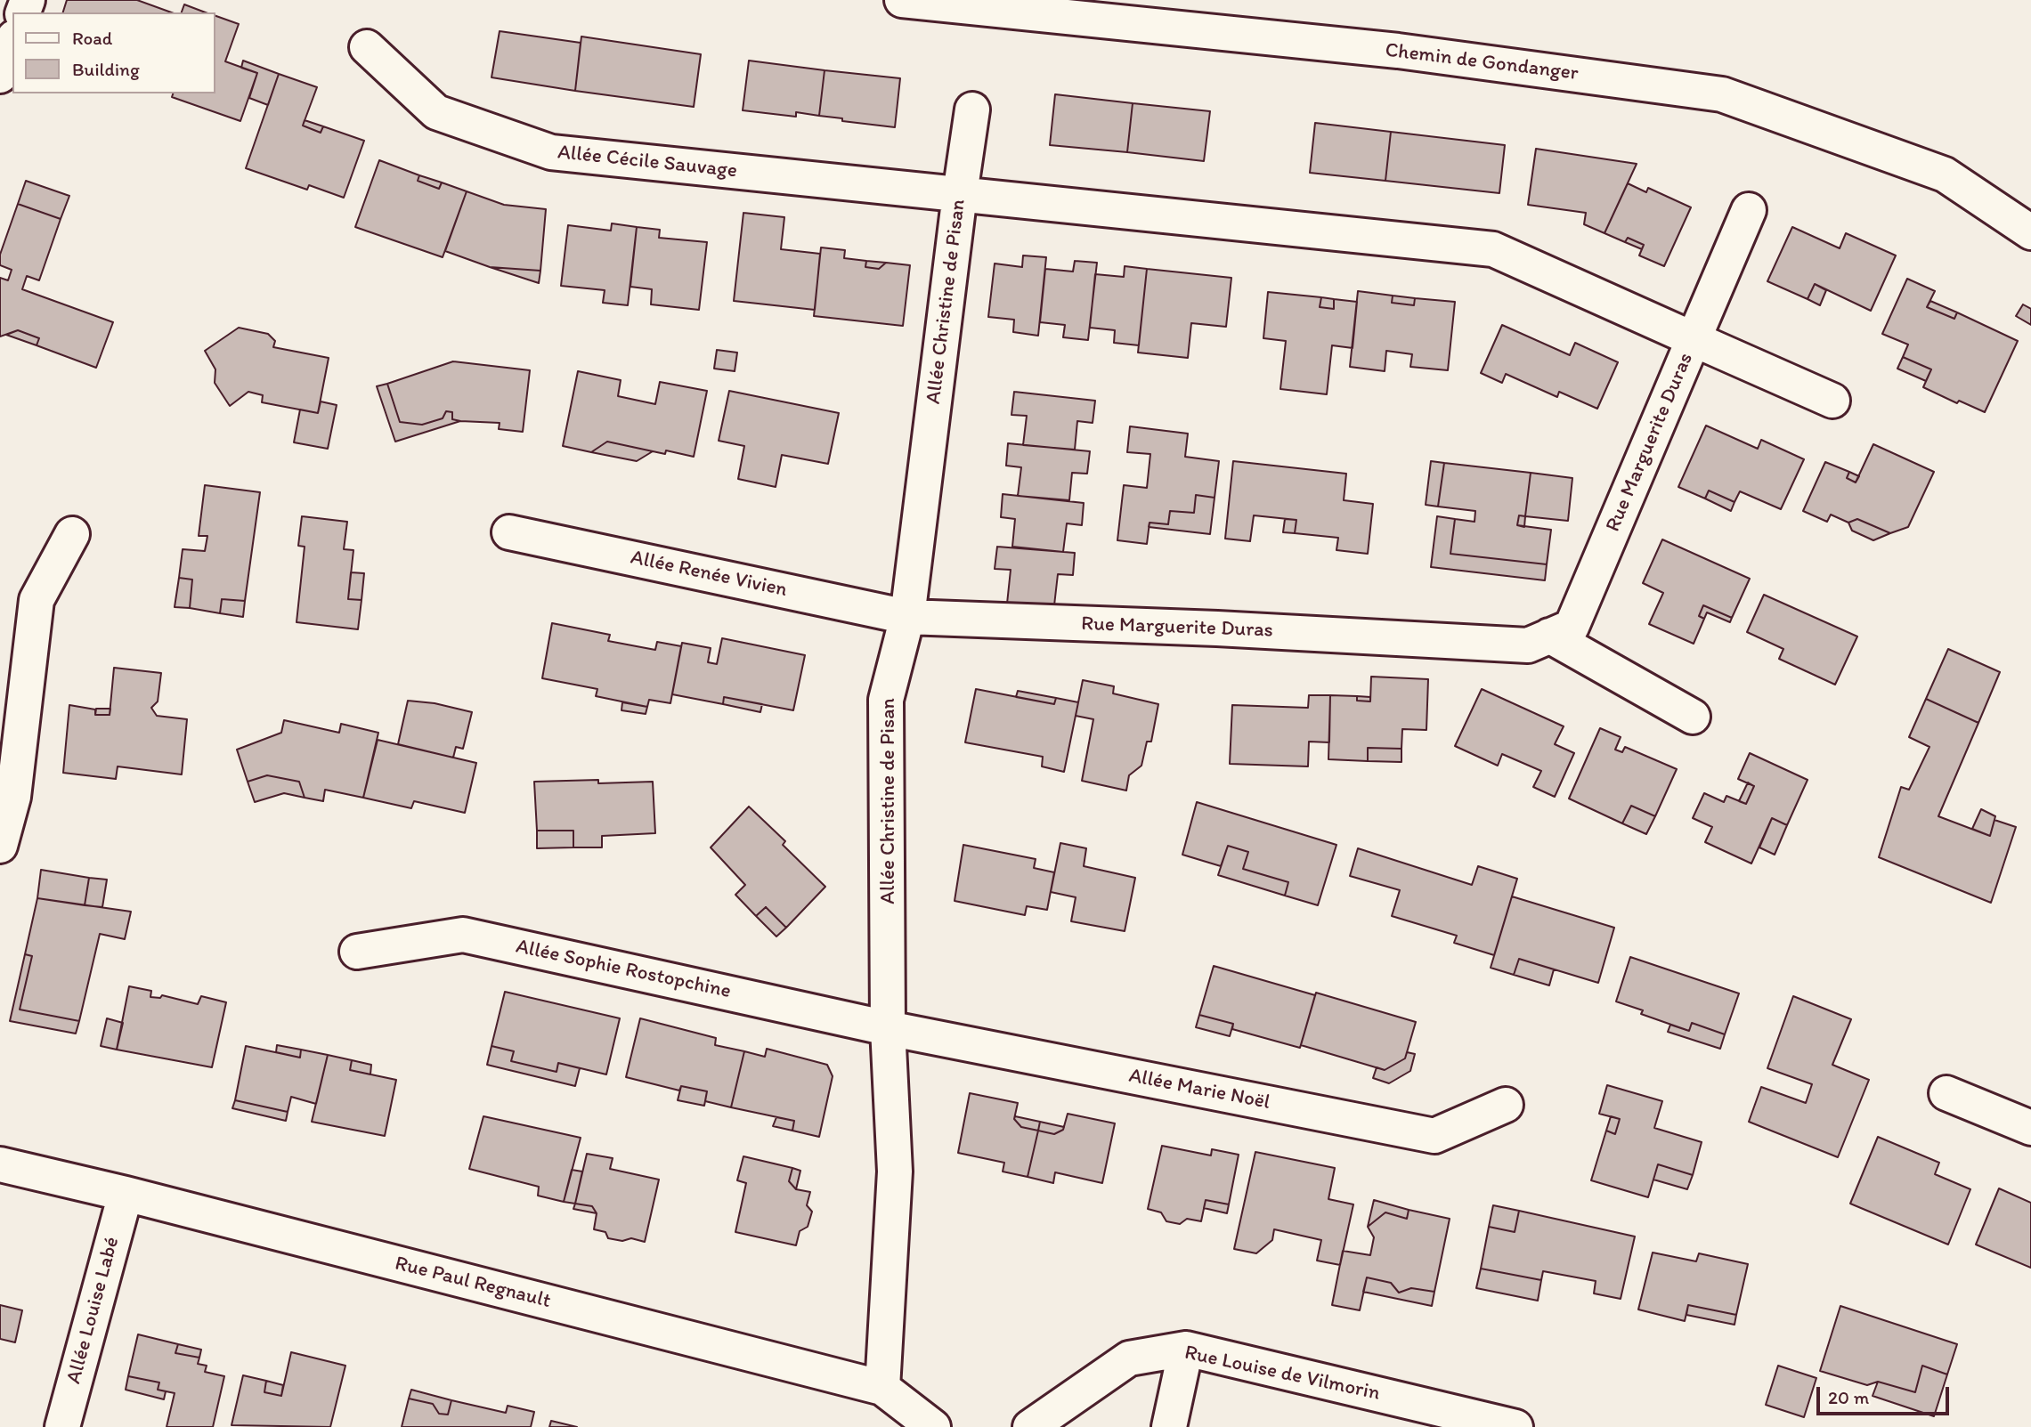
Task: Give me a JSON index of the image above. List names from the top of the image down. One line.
{"streets":{"street":["Chemin de Gondanger","Allée Cécile Sauvage","Allée Christine de Pisan","Rue Marguerite Duras","Allée Renée Vivien","Allée Sophie Rostopchine","Allée Marie Noël","Rue Paul Regnault","Allée Louise Labé","Rue Louise de Vilmorin"]},"crossings":[["Allée Cécile Sauvage","Allée Christine de Pisan"],["Allée Cécile Sauvage","Rue Marguerite Duras"],["Allée Christine de Pisan","Rue Marguerite Duras"],["Allée Christine de Pisan","Allée Renée Vivien"],["Allée Christine de Pisan","Allée Sophie Rostopchine"],["Allée Christine de Pisan","Allée Marie Noël"],["Allée Christine de Pisan","Rue Paul Regnault"],["Rue Marguerite Duras","Allée Renée Vivien"],["Allée Sophie Rostopchine","Allée Marie Noël"],["Rue Paul Regnault","Allée Louise Labé"]],"legend":["Road","Building"],"scale_bar":"20 m"}
